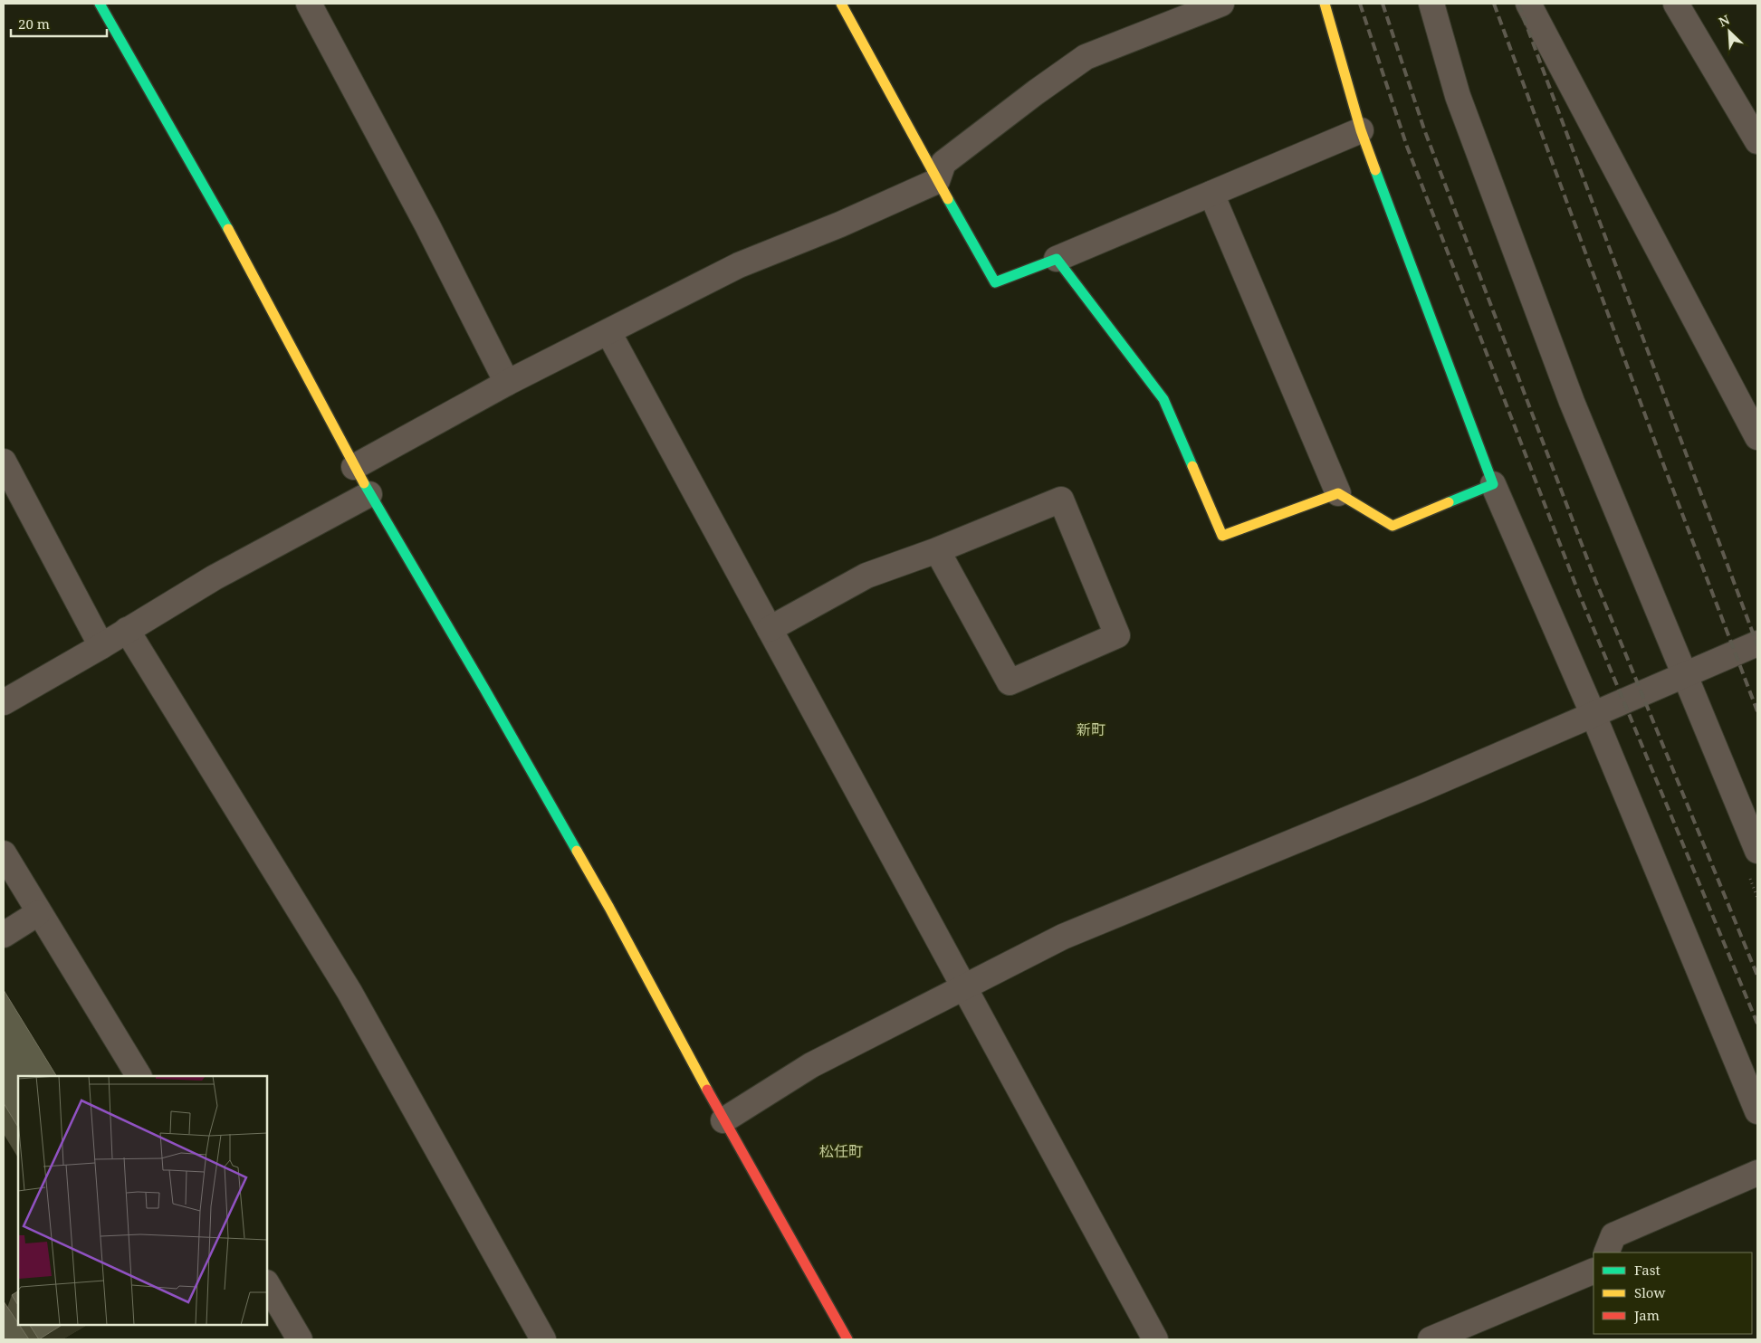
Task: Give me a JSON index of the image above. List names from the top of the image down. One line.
{"districts":["新町","松任町"],"legend":["Fast","Slow","Jam"],"scale_bar":"20 m","north":"top left"}
